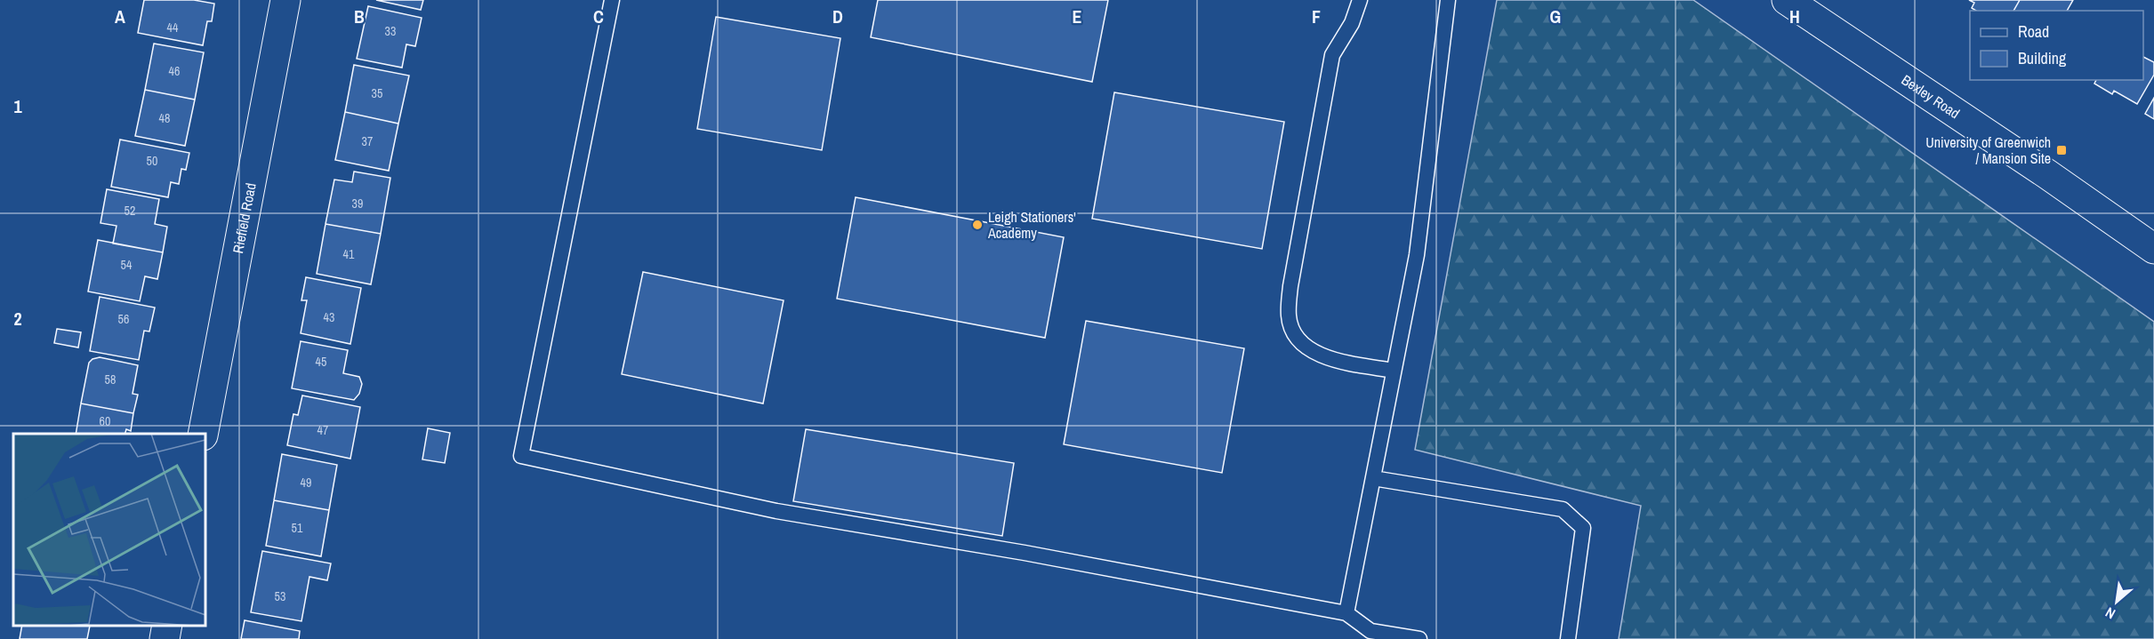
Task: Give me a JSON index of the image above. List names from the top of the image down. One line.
{"streets":{"street":["Bexley Road","Riefield Road"]},"places":{"transit":["University of Greenwich / Mansion Site"],"other":["Leigh Stationers' Academy"]},"house_numbers":["44","33","46","35","48","37","50","39","52","41","54","43","56","45","58","60","47","49","51","53"],"legend":["Road","Building"],"north":"bottom left","grid":{"columns":["A","B","C","D","E","F","G","H"],"rows":["1","2"]}}
